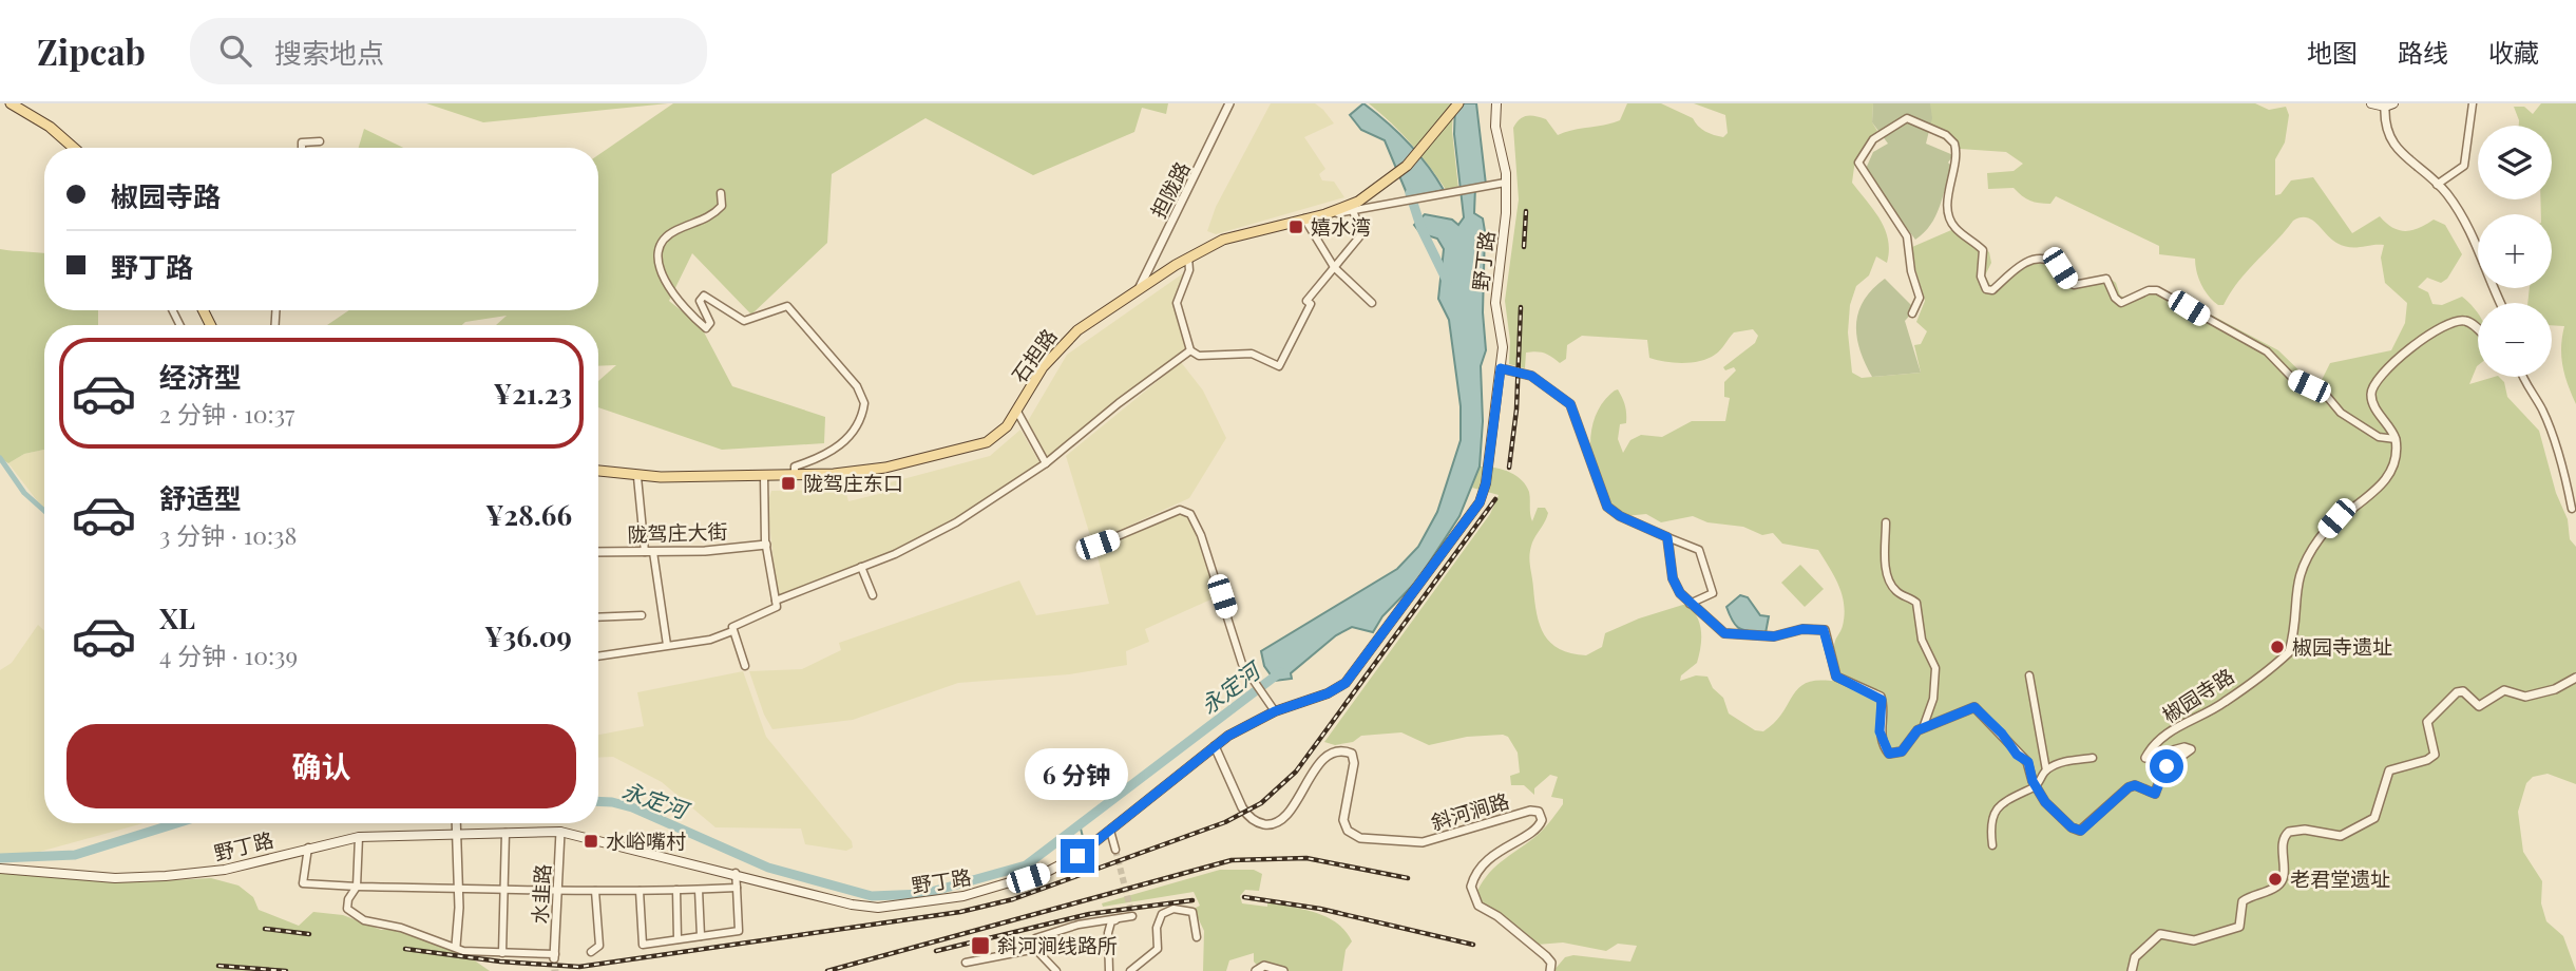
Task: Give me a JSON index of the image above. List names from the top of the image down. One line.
{"streets":{"main road":["野丁路","石担路"],"street":["担陇路","陇驾庄大街","椒园寺路","斜河涧路","水韭路"]},"crossings":[["担陇路","石担路"],["野丁路","斜河涧路"],["野丁路","水韭路"]],"water":["永定河"],"places":{"transit":["嬉水湾","陇驾庄东口","水峪嘴村","斜河涧线路所"],"other":["椒园寺遗址","老君堂遗址"]},"page":{"header":"Zipcab","search":"搜索地点","nav":["地图","路线","收藏"],"map_buttons":["+","−"],"banner":["椒园寺路","野丁路"],"list":[{"name":"经济型","note":"2 分钟 · 10:37","value":"¥21.23"},{"name":"舒适型","note":"3 分钟 · 10:38","value":"¥28.66"},{"name":"XL","note":"4 分钟 · 10:39","value":"¥36.09"}],"buttons":"确认","bubble":"6 分钟"}}
